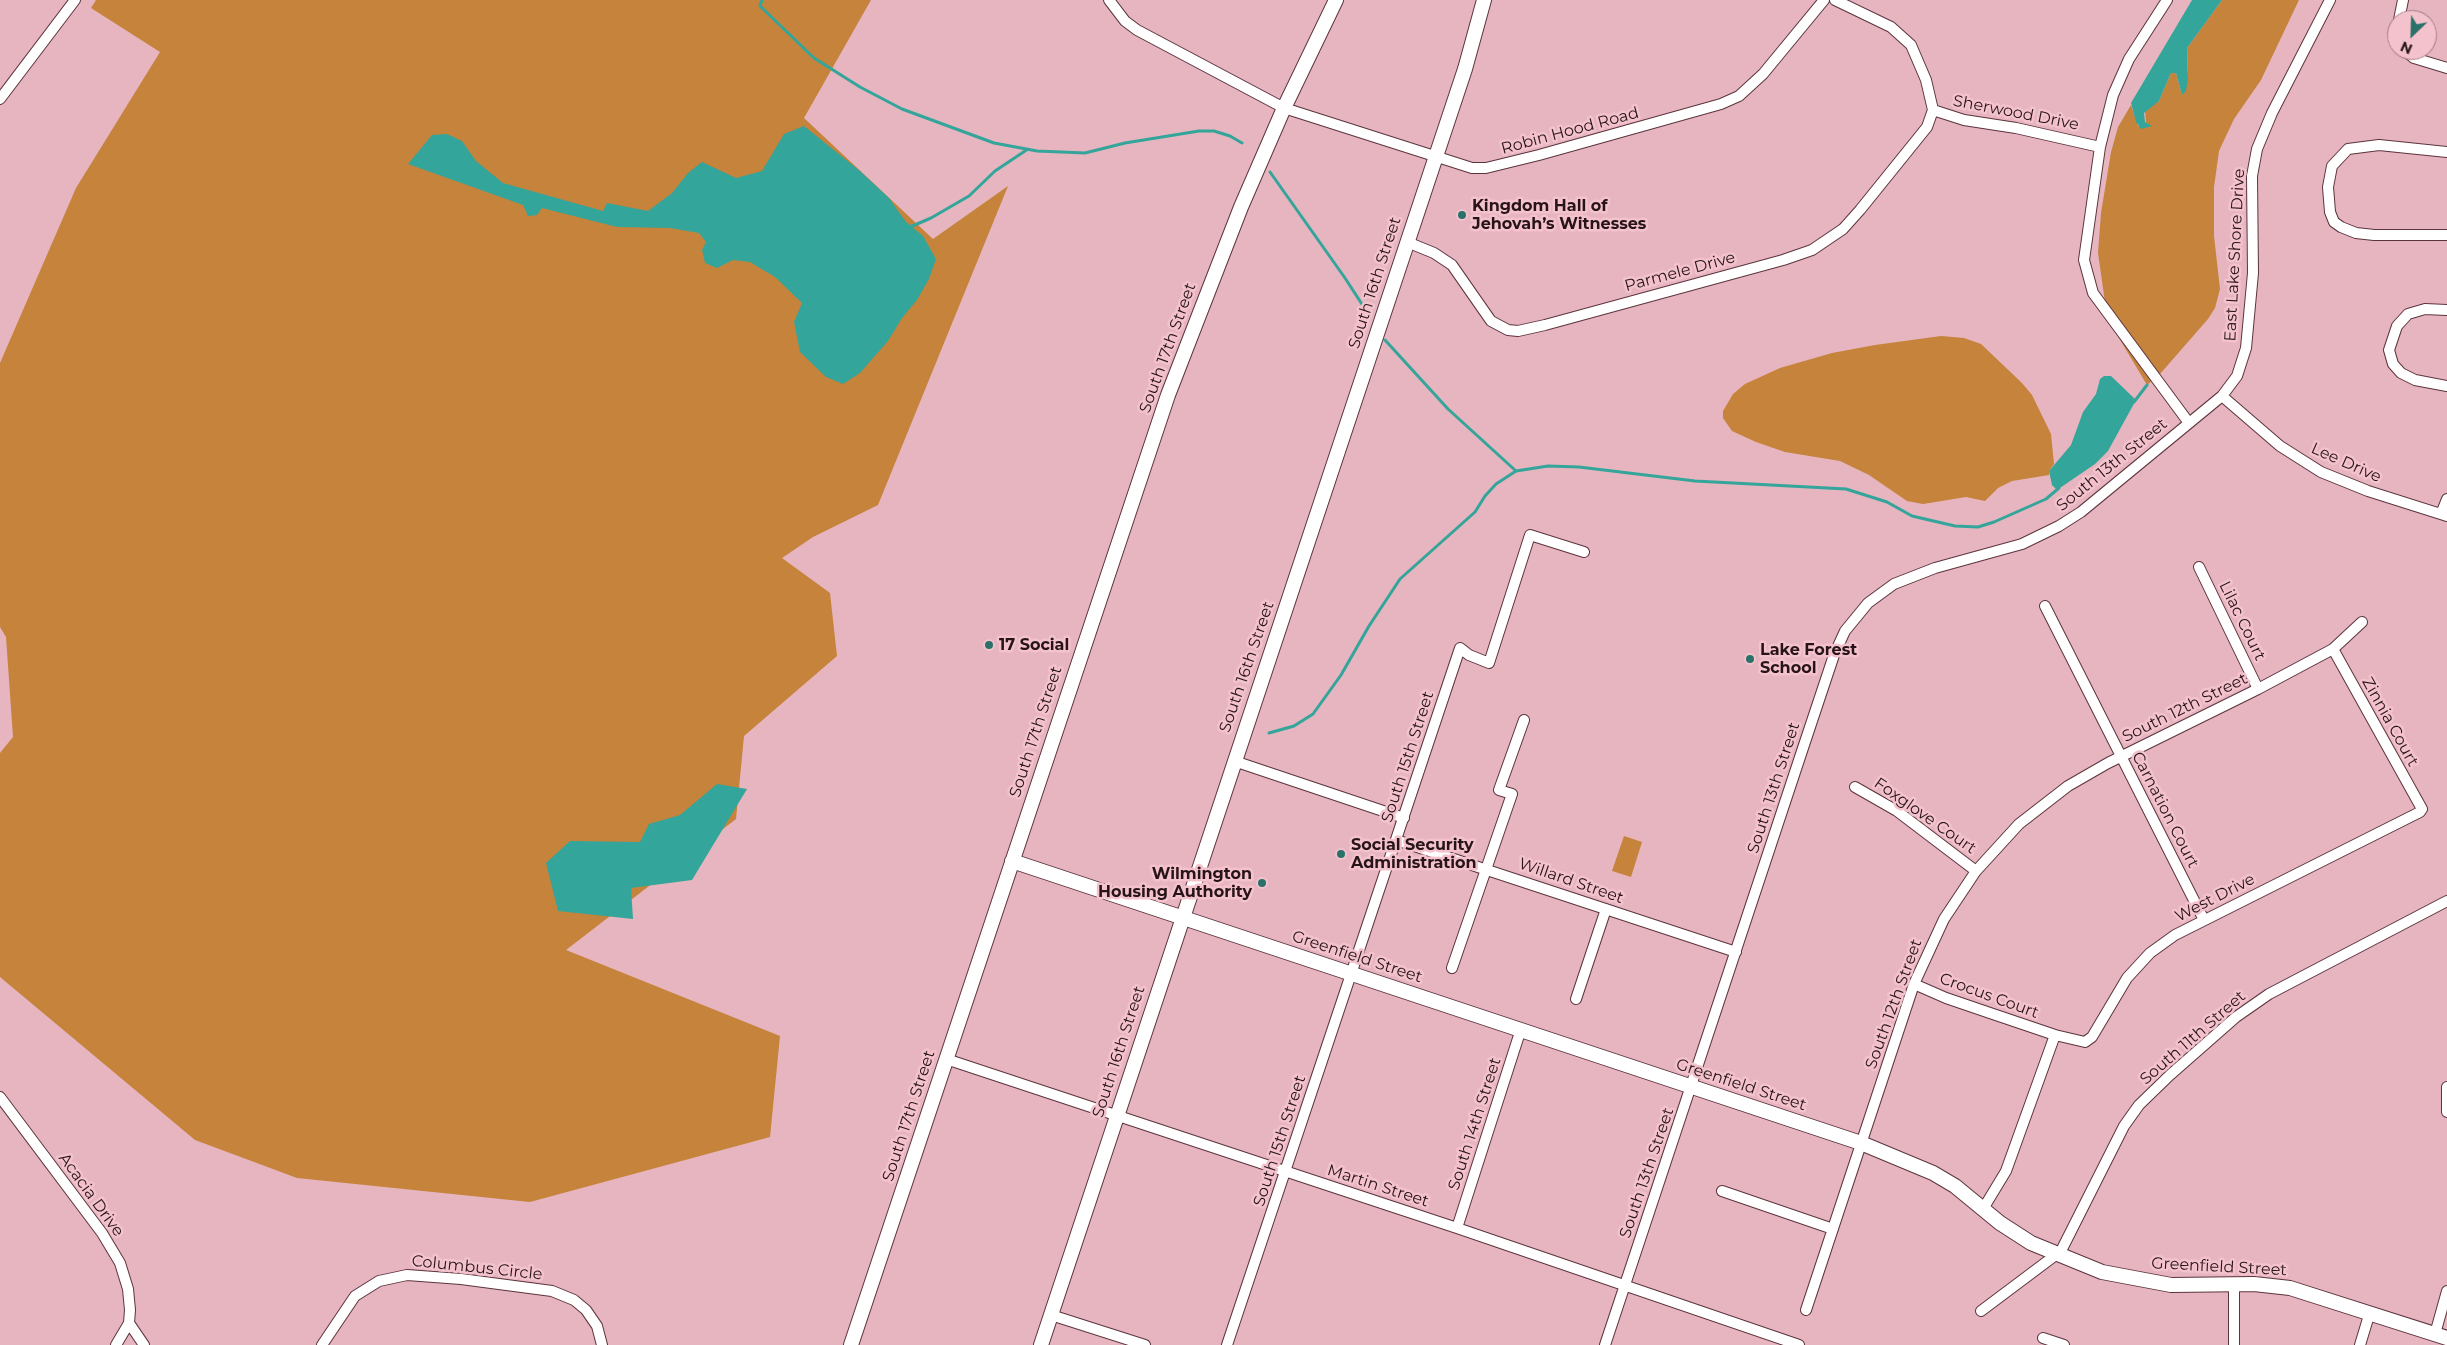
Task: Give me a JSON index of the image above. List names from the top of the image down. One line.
{"streets":{"main road":["South 16th Street","South 17th Street","Greenfield Street"],"street":["Sherwood Drive","Robin Hood Road","East Lake Shore Drive","Parmele Drive","Lee Drive","South 13th Street","Lilac Court","South 12th Street","Zinnia Court","South 15th Street","Carnation Court","Foxglove Court","Willard Street","West Drive","Crocus Court","South 11th Street","South 14th Street","Martin Street","Acacia Drive","Columbus Circle"]},"crossings":[["Sherwood Drive","Parmele Drive"],["Robin Hood Road","South 16th Street"],["Robin Hood Road","South 17th Street"],["East Lake Shore Drive","Lee Drive"],["East Lake Shore Drive","South 13th Street"],["Parmele Drive","South 16th Street"],["South 16th Street","Greenfield Street"],["South 16th Street","Martin Street"],["South 17th Street","Greenfield Street"],["South 17th Street","Martin Street"],["South 13th Street","Willard Street"],["South 13th Street","Greenfield Street"],["South 13th Street","Martin Street"],["Lilac Court","South 12th Street"],["South 12th Street","Zinnia Court"],["South 12th Street","Carnation Court"],["South 12th Street","Foxglove Court"],["South 12th Street","Greenfield Street"],["South 12th Street","Crocus Court"],["Zinnia Court","West Drive"],["South 15th Street","Willard Street"],["South 15th Street","Greenfield Street"],["South 15th Street","Martin Street"],["Carnation Court","West Drive"],["West Drive","Crocus Court"],["Greenfield Street","South 11th Street"],["Greenfield Street","South 14th Street"],["South 14th Street","Martin Street"]],"places":["Kingdom Hall of Jehovah’s Witnesses","17 Social","Lake Forest School","Social Security Administration","Wilmington Housing Authority"],"north":"bottom left"}
